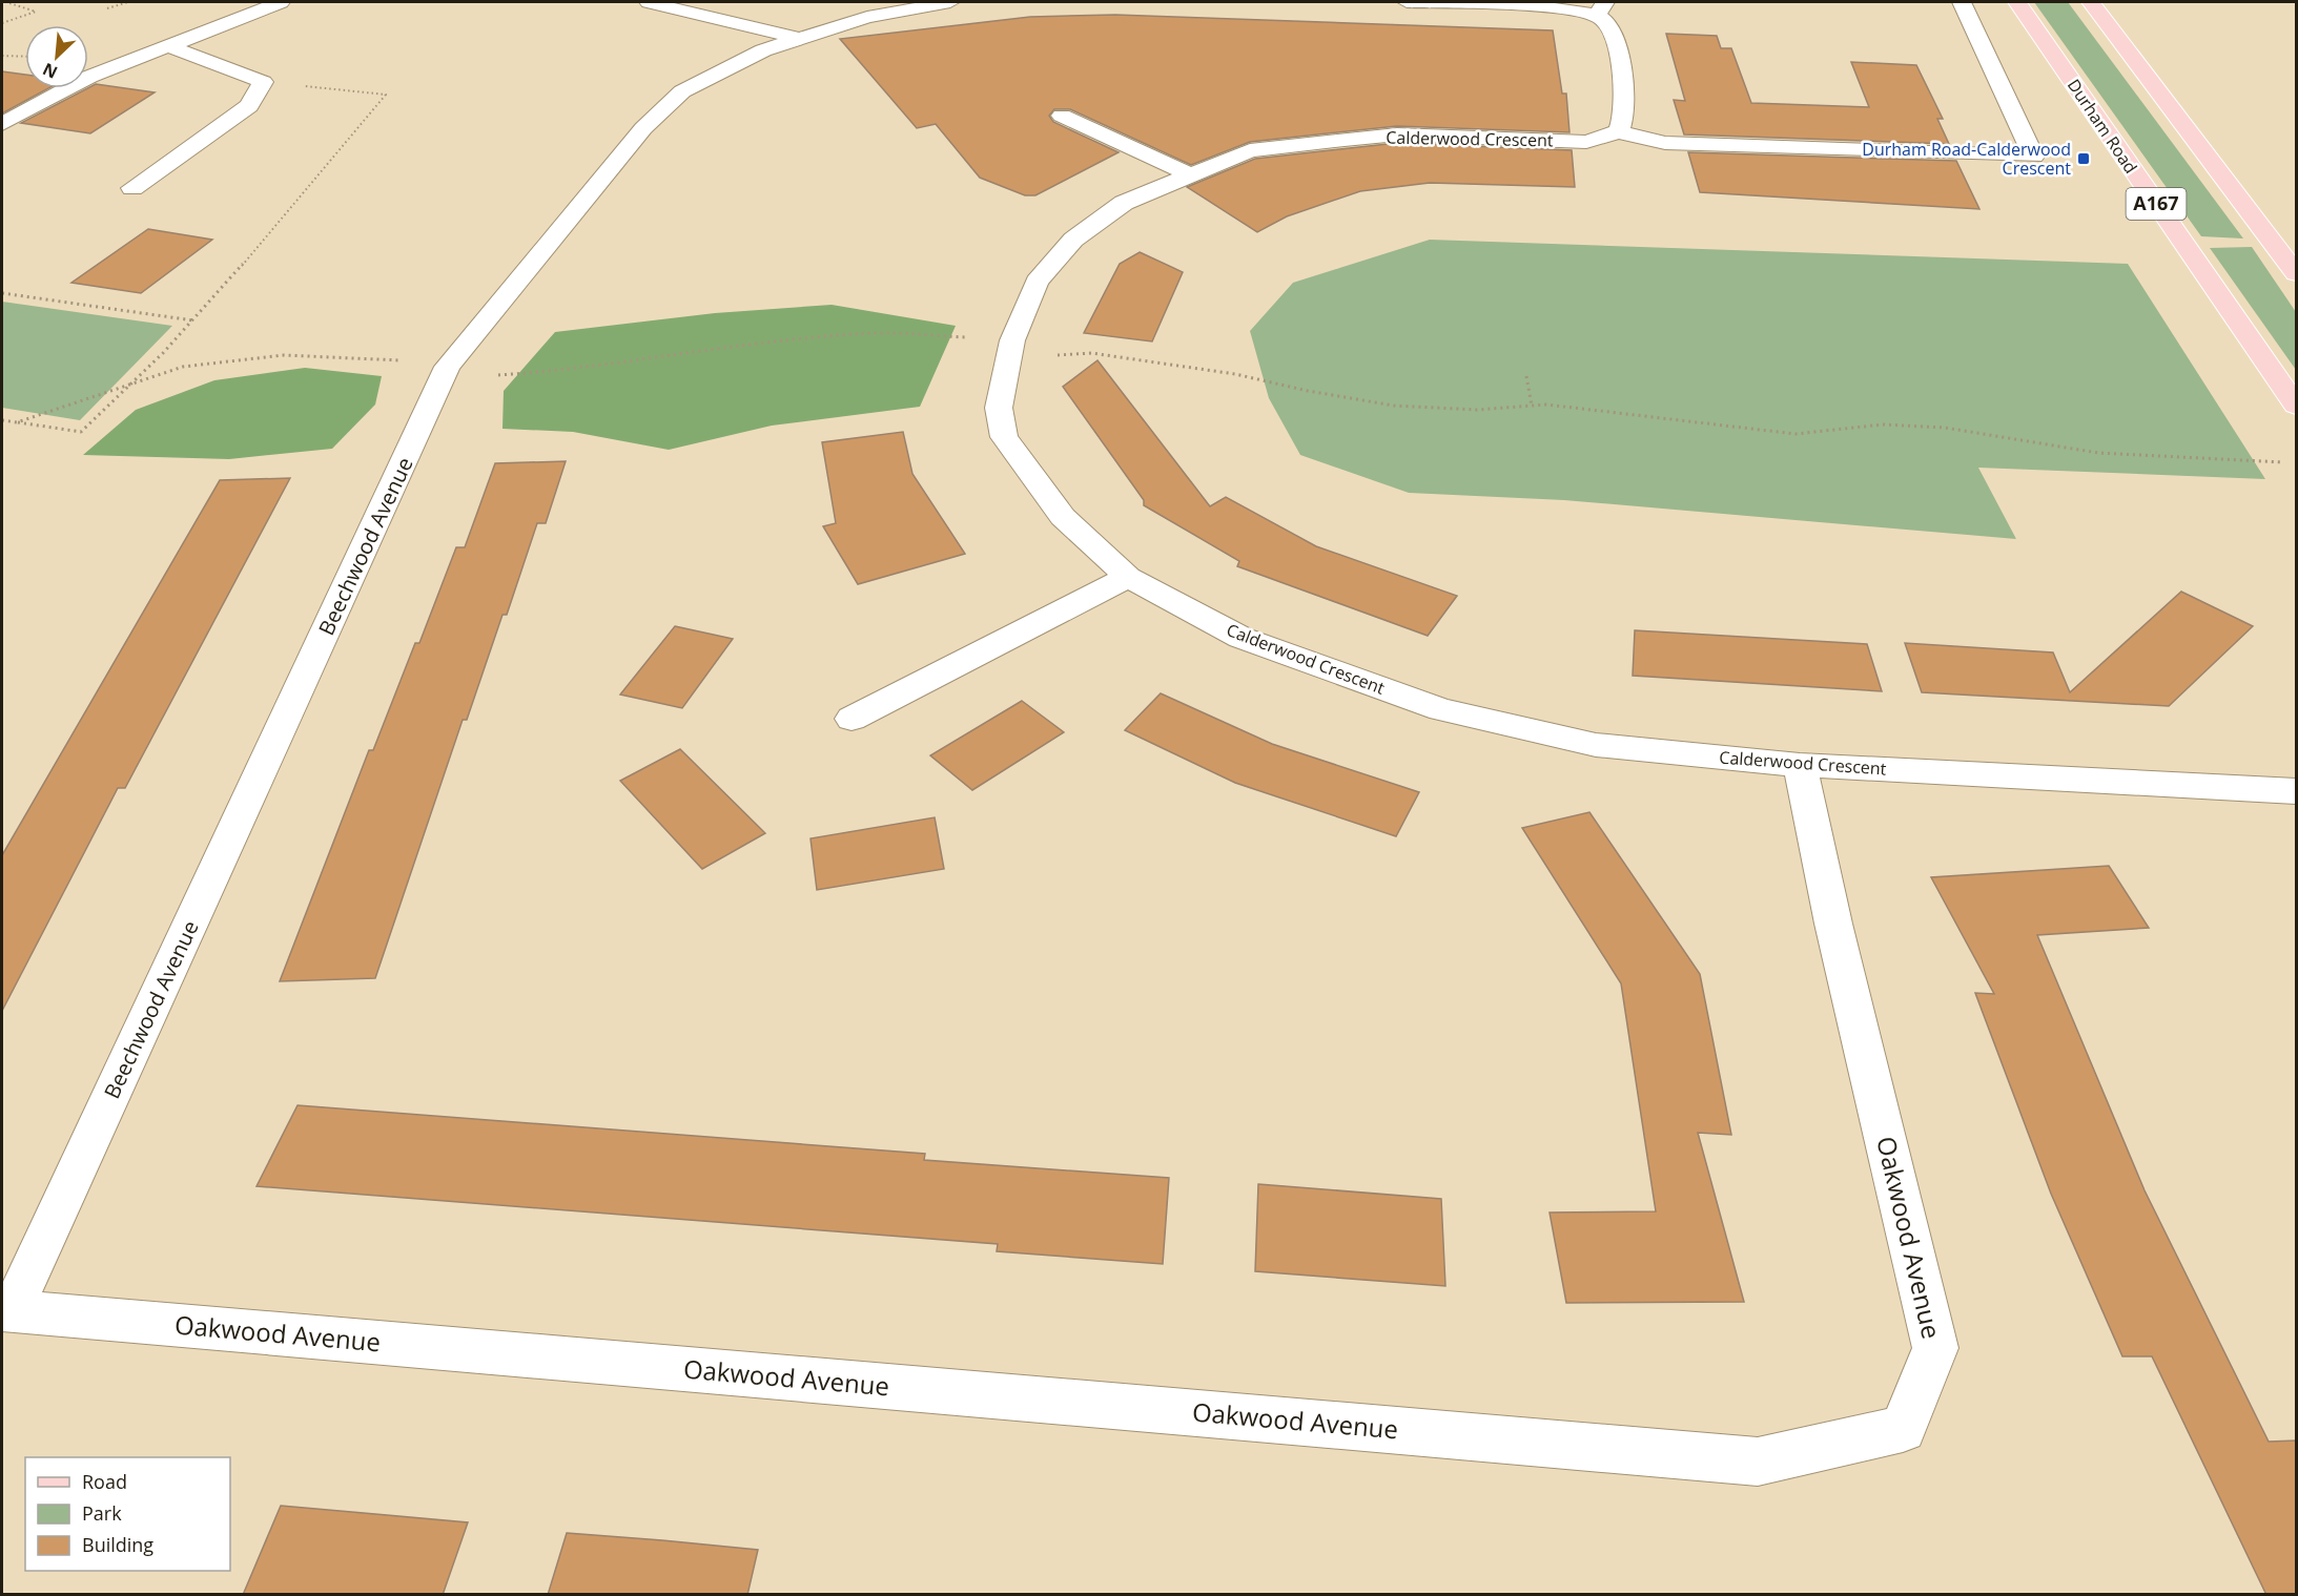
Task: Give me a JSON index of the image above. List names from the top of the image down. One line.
{"streets":{"main road":["Durham Road","A167"],"street":["Calderwood Crescent","Beechwood Avenue","Oakwood Avenue"]},"crossings":[["Calderwood Crescent","Oakwood Avenue"],["Beechwood Avenue","Oakwood Avenue"]],"places":{"transit":["Durham Road-Calderwood Crescent"]},"legend":["Road","Park","Building"],"north":"bottom left"}
